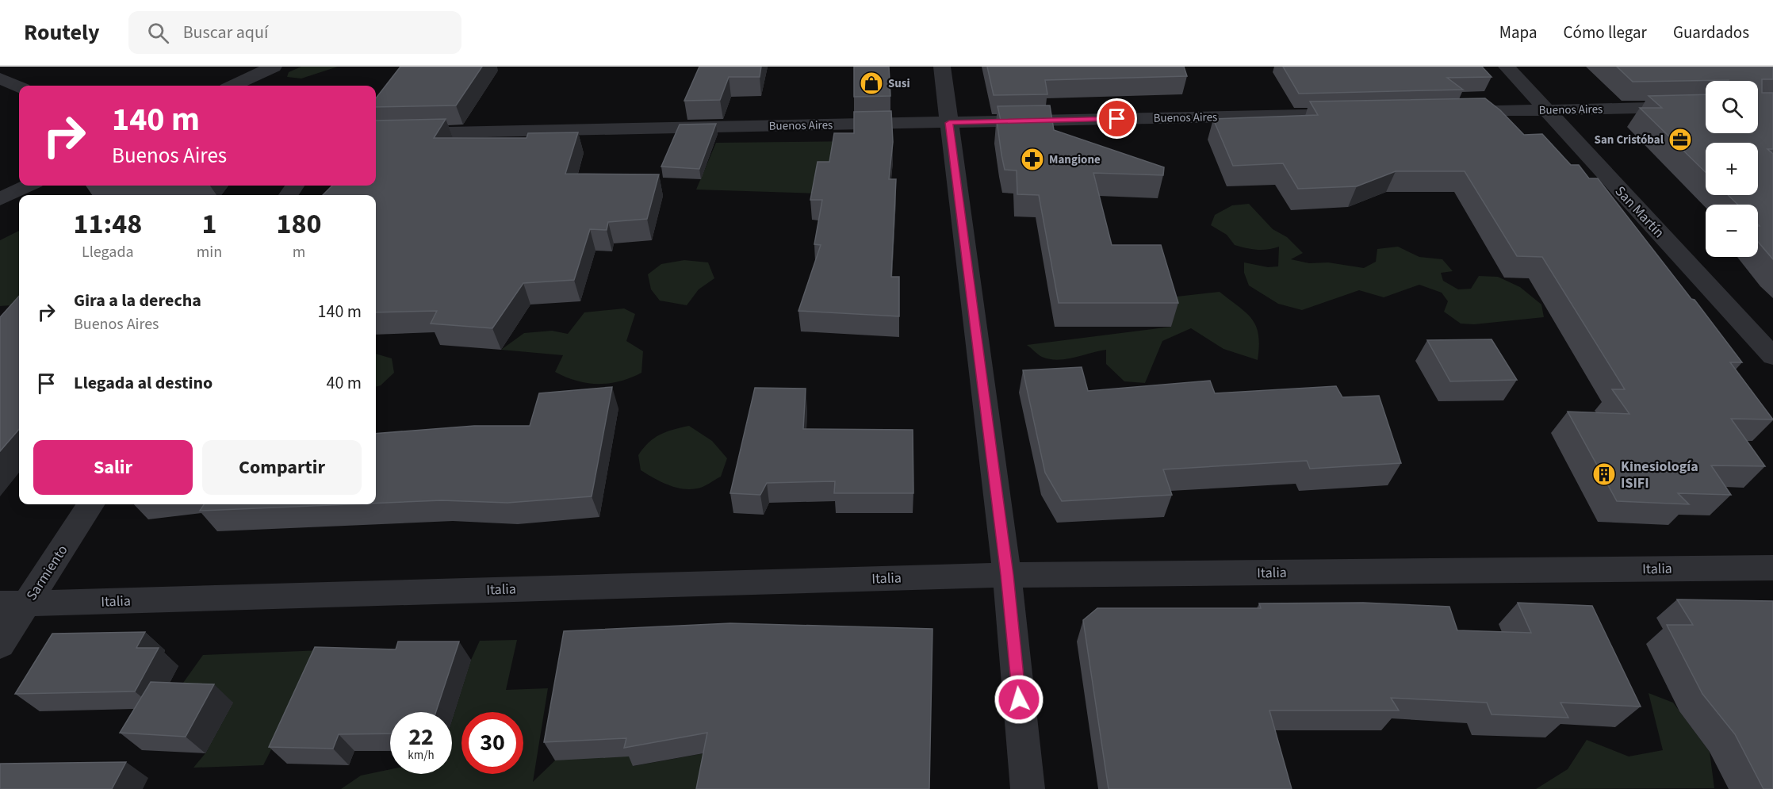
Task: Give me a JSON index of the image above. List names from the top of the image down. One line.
{"streets":{"street":["Buenos Aires","San Martín","Italia","Sarmiento"]},"crossings":[["Buenos Aires","San Martín"],["Italia","Sarmiento"]],"places":{"shop":["Susi"],"office":["San Cristóbal"],"pharmacy":["Mangione"],"building":["Kinesiología ISIFI"]},"page":{"header":"Routely","search":"Buscar aquí","nav":["Mapa","Cómo llegar","Guardados"],"map_buttons":["+","−"],"turn":["140 m","Buenos Aires"],"eta":["11:48","Llegada","1","min","180","m"],"list":[{"name":"Gira a la derecha","note":"Buenos Aires","value":"140 m"},{"name":"Llegada al destino","value":"40 m"}],"buttons":["Salir","Compartir"],"speed":"22 km/h","limit":"30"}}
